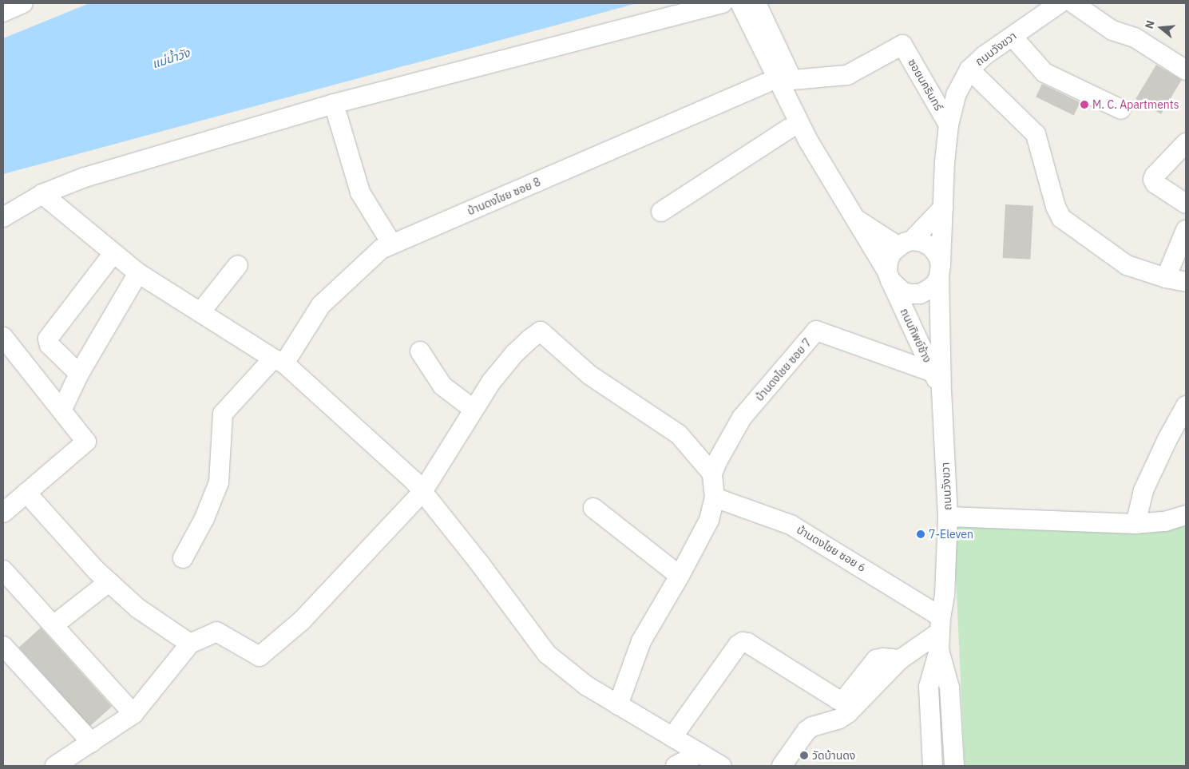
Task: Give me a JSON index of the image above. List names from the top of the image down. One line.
{"streets":{"street":["ถนนวังขวา","ซอยนครินทร์","บ้านดงไชย ซอย 8","ถนนทิพย์ช้าง","บ้านดงไชย ซอย 7","บ้านดงไชย ซอย 6"]},"crossings":[["ถนนวังขวา","ซอยนครินทร์"],["ถนนวังขวา","ถนนทิพย์ช้าง"],["ถนนวังขวา","บ้านดงไชย ซอย 6"],["ซอยนครินทร์","บ้านดงไชย ซอย 8"],["ถนนทิพย์ช้าง","บ้านดงไชย ซอย 7"]],"water":["แม่น้ำวัง"],"places":["M. C. Apartments","7-Eleven","วัดบ้านดง"],"north":"left"}
